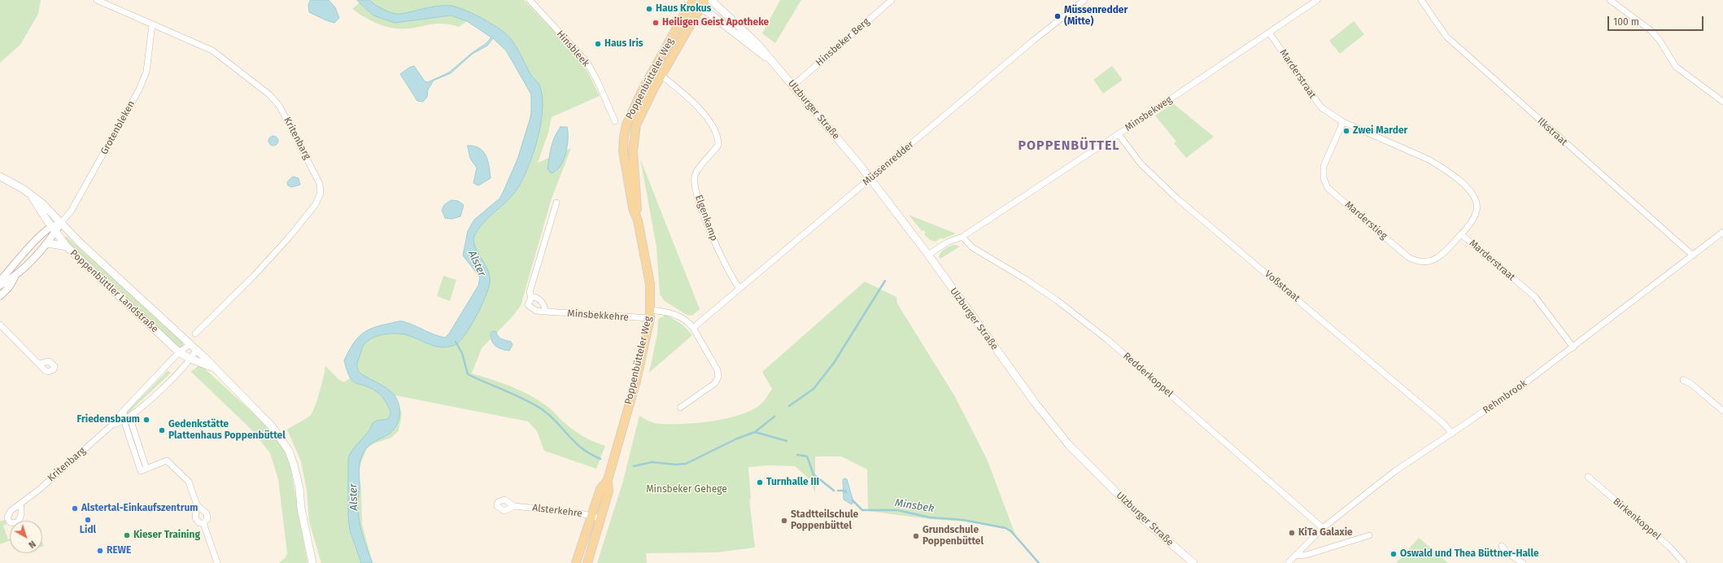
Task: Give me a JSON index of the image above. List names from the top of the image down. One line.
{"streets":{"main road":["Poppenbütteler Weg","Ulzburger Straße","Poppenbüttler Landstraße"],"street":["Hinsbeker Berg","Hinsbleek","Marderstraat","Minsbekweg","Grotenbleken","Ilkstraat","Kritenbarg","Müssenredder","Elgenkamp","Marderstieg","Voßstraat","Minsbekkehre","Redderkoppel","Rehmbrook","Alsterkehre","Birkenkoppel"]},"crossings":[["Hinsbeker Berg","Ulzburger Straße"],["Marderstraat","Minsbekweg"],["Marderstraat","Marderstieg"],["Marderstraat","Rehmbrook"],["Poppenbütteler Weg","Ulzburger Straße"],["Poppenbütteler Weg","Elgenkamp"],["Poppenbütteler Weg","Minsbekkehre"],["Poppenbütteler Weg","Alsterkehre"],["Ulzburger Straße","Minsbekweg"],["Ulzburger Straße","Müssenredder"],["Minsbekweg","Voßstraat"],["Minsbekweg","Redderkoppel"],["Grotenbleken","Kritenbarg"],["Grotenbleken","Poppenbüttler Landstraße"],["Ilkstraat","Rehmbrook"],["Kritenbarg","Poppenbüttler Landstraße"],["Müssenredder","Elgenkamp"],["Voßstraat","Rehmbrook"],["Redderkoppel","Rehmbrook"]],"districts":["POPPENBÜTTEL"],"water":["Alster","Minsbek"],"parks":["Minsbeker Gehege"],"places":["Haus Krokus","Müssenredder (Mitte)","Heiligen Geist Apotheke","Haus Iris","Zwei Marder","Friedensbaum","Gedenkstätte Plattenhaus Poppenbüttel","Turnhalle III","Alstertal-Einkaufszentrum","Lidl","Stadtteilschule Poppenbüttel","KiTa Galaxie","Kieser Training","Grundschule Poppenbüttel","REWE","Oswald und Thea Büttner-Halle"],"scale_bar":"100 m","north":"bottom right"}
